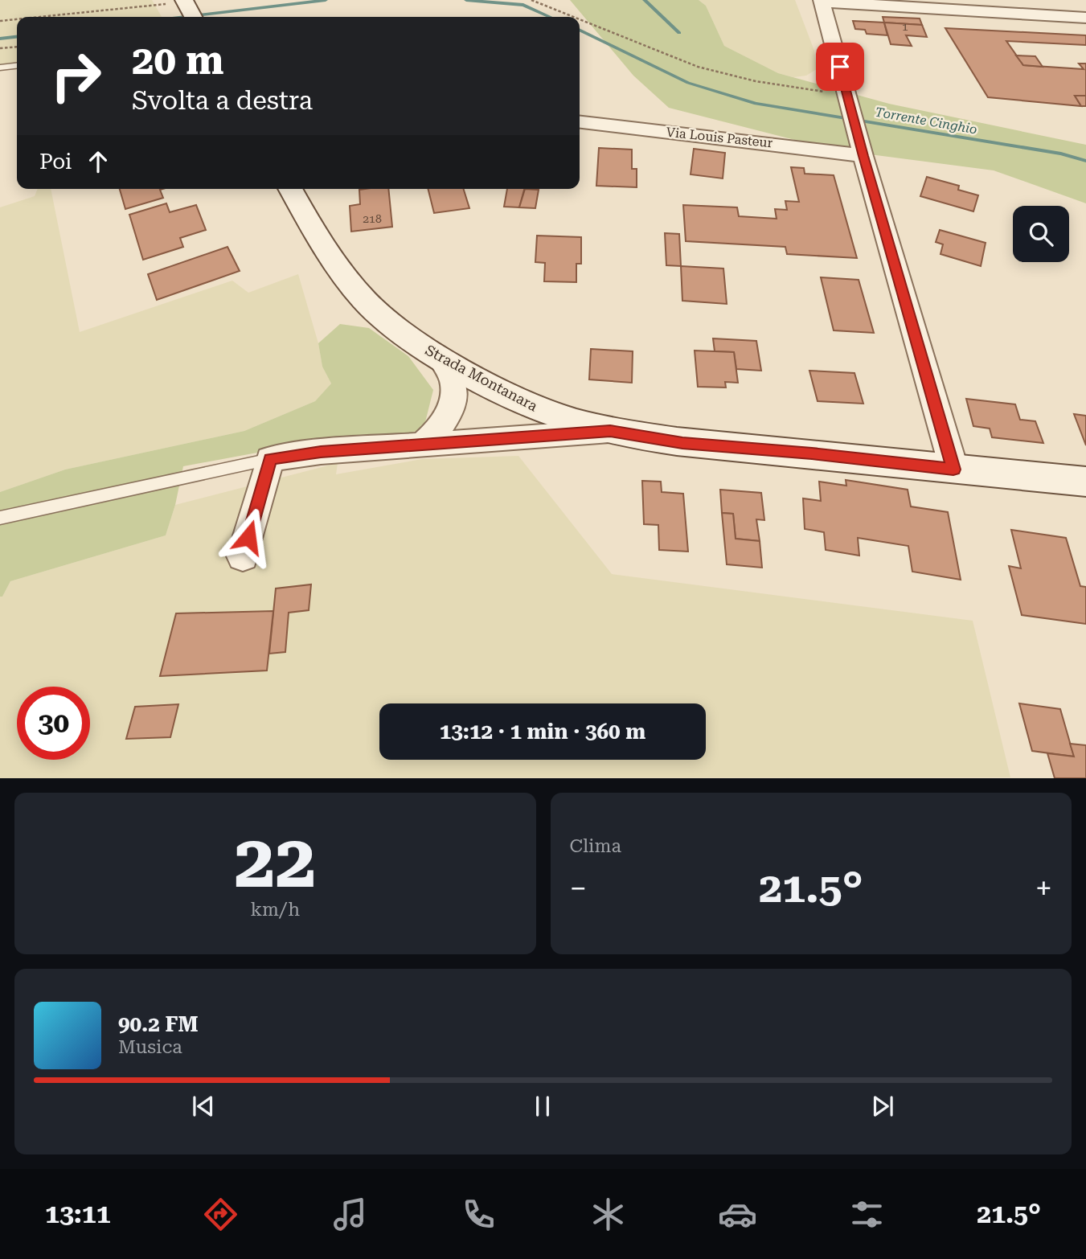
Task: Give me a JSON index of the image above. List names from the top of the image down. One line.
{"streets":{"main road":["Strada Montanara"],"street":["Via Louis Pasteur"]},"water":["Torrente Cinghio"],"house_numbers":["1","218"],"page":{"turn":["20 m","Svolta a destra"],"then":"Poi","limit":"30","trip":"13:12 · 1 min · 360 m","tile":[["22","km/h"],"Clima"],"heat":["−","21.5°","+"],"song":["90.2 FM","Musica"],"tabs":["13:11","21.5°"]}}
